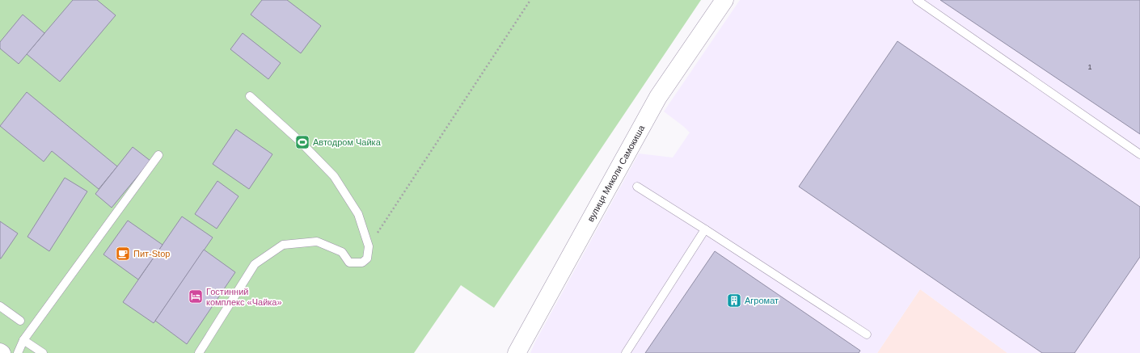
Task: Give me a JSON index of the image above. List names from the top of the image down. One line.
{"streets":{"street":["вулиця Миколи Самокиша"]},"places":{"sports":["Автодром Чайка"],"cafe":["Пит-Stop"],"hotel":["Гостинний комплекс «Чайка»"],"building":["Агромат"]},"house_numbers":["1"]}
